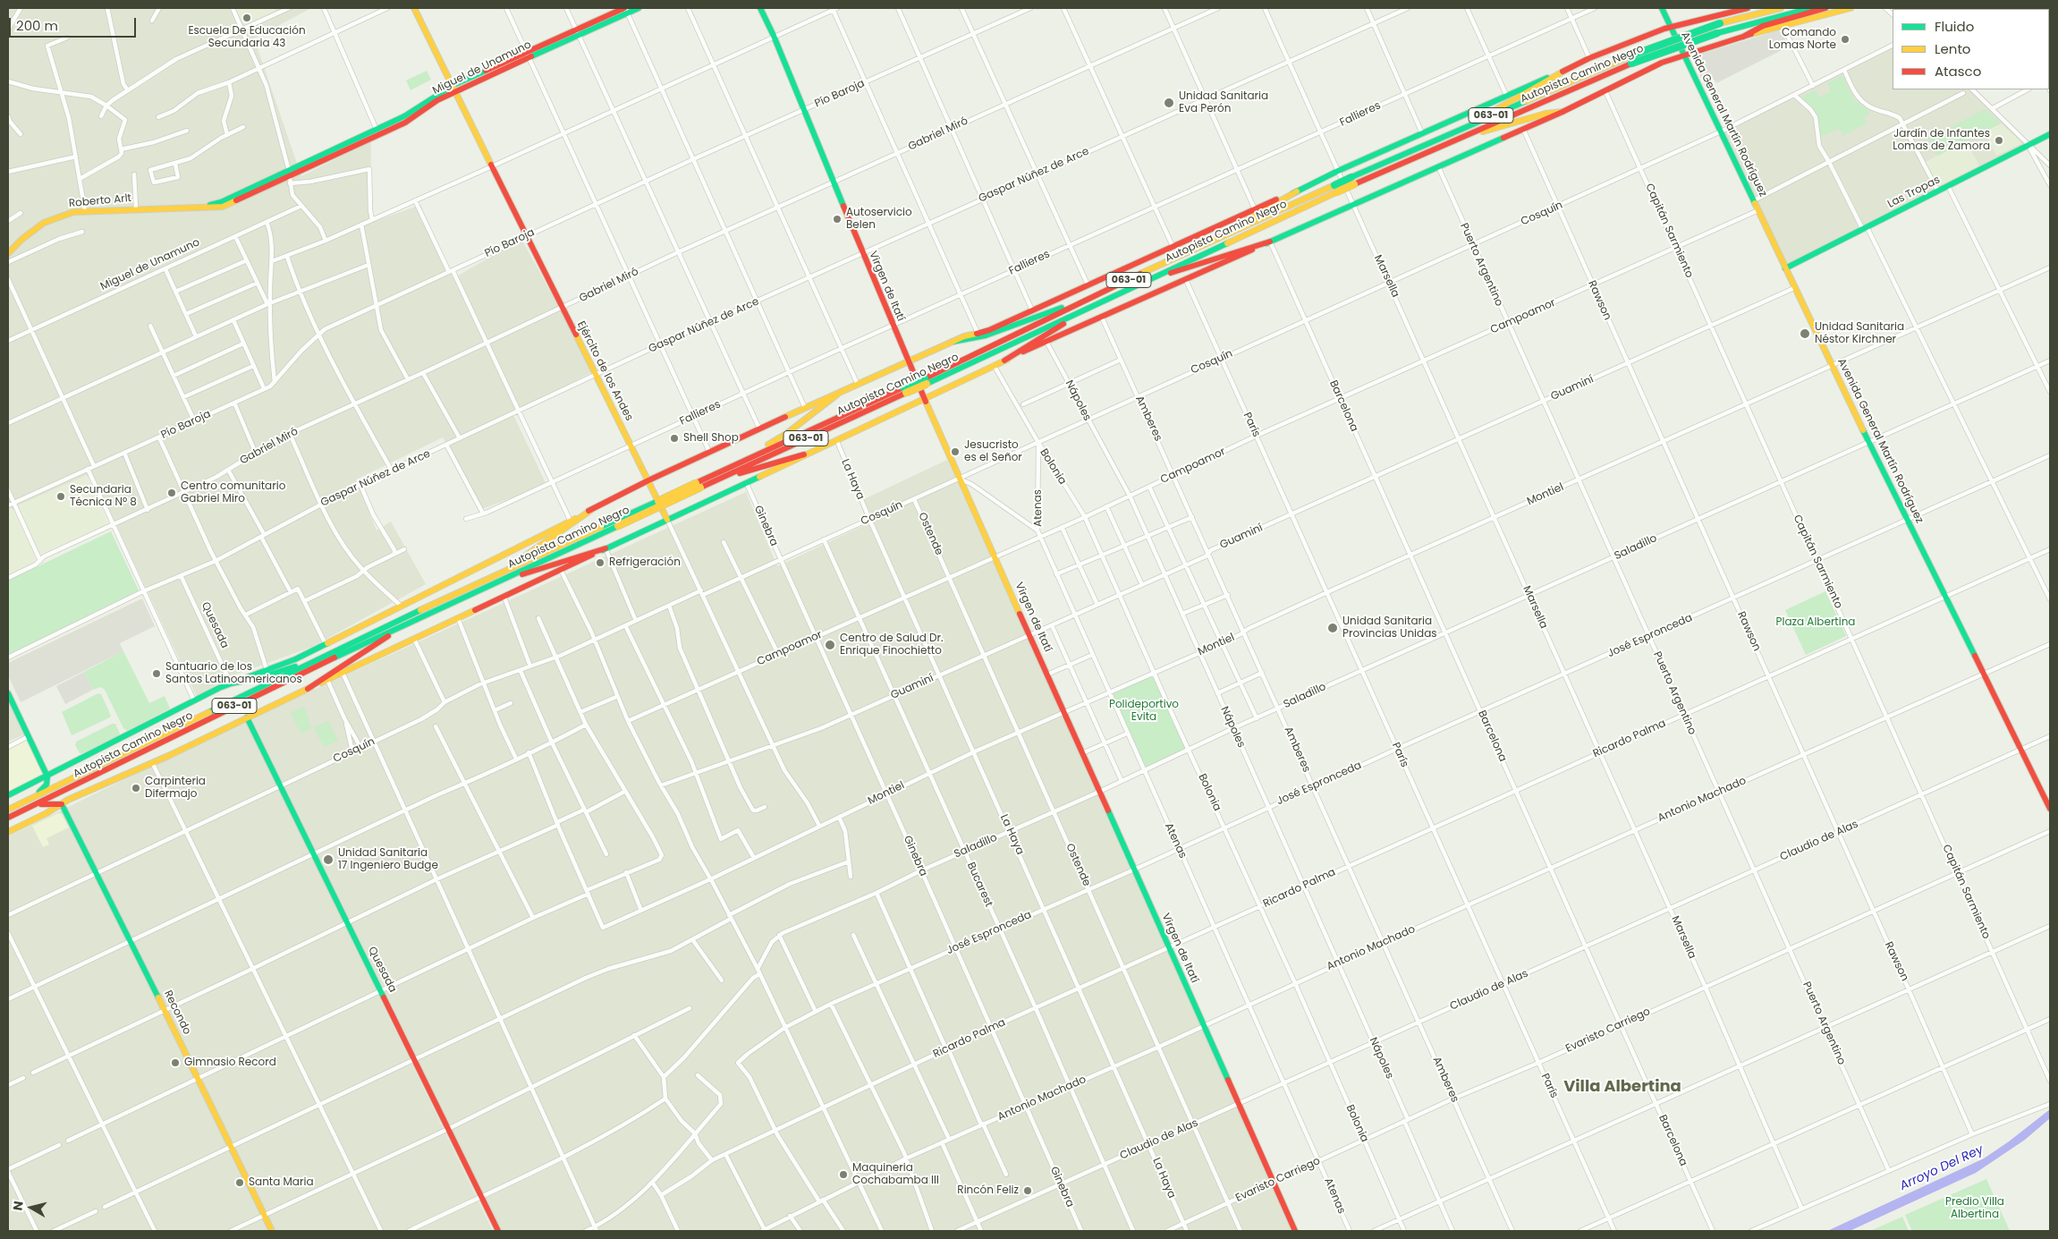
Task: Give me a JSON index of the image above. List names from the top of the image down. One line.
{"streets":{"main road":["Miguel de Unamuno","Autopista Camino Negro","Avenida General Martín Rodríguez","063-01","Las Tropas","Roberto Arlt","Virgen de Itatí","Ejército de los Andes","Quesada","Recondo"],"street":["Pío Baroja","Fallieres","Gabriel Miró","Gaspar Núñez de Arce","Cosquín","Capitán Sarmiento","Puerto Argentino","Marsella","Rawson","Campoamor","Guaminí","Nápoles","Barcelona","Amberes","París","Bolonia","La Haya","Montiel","Atenas","Ginebra","Ostende","Saladillo","José Espronceda","Ricardo Palma","Antonio Machado","Claudio de Alas","Bucarest","Evaristo Carriego"]},"crossings":[["Miguel de Unamuno","Roberto Arlt"],["Miguel de Unamuno","Ejército de los Andes"],["Pío Baroja","Virgen de Itatí"],["Pío Baroja","Ejército de los Andes"],["Fallieres","Marsella"],["Fallieres","Virgen de Itatí"],["Fallieres","Ejército de los Andes"],["Avenida General Martín Rodríguez","Las Tropas"],["Avenida General Martín Rodríguez","Cosquín"],["Avenida General Martín Rodríguez","Campoamor"],["Avenida General Martín Rodríguez","Guaminí"],["Avenida General Martín Rodríguez","Montiel"],["Avenida General Martín Rodríguez","Saladillo"],["Avenida General Martín Rodríguez","José Espronceda"],["Avenida General Martín Rodríguez","Ricardo Palma"],["Avenida General Martín Rodríguez","Antonio Machado"],["Avenida General Martín Rodríguez","Claudio de Alas"],["Gabriel Miró","Virgen de Itatí"],["Gabriel Miró","Ejército de los Andes"],["Gaspar Núñez de Arce","Marsella"],["Gaspar Núñez de Arce","Virgen de Itatí"],["Gaspar Núñez de Arce","Ejército de los Andes"],["Gaspar Núñez de Arce","Quesada"],["Cosquín","Capitán Sarmiento"],["Cosquín","Puerto Argentino"],["Cosquín","Marsella"],["Cosquín","Virgen de Itatí"],["Cosquín","Rawson"],["Cosquín","Ejército de los Andes"],["Cosquín","Nápoles"],["Cosquín","Barcelona"],["Cosquín","Amberes"],["Cosquín","París"],["Cosquín","Bolonia"],["Cosquín","La Haya"],["Cosquín","Atenas"],["Cosquín","Ginebra"],["Cosquín","Ostende"],["Cosquín","Quesada"],["Cosquín","Bucarest"],["Cosquín","Recondo"],["Capitán Sarmiento","Campoamor"],["Capitán Sarmiento","Guaminí"],["Capitán Sarmiento","Montiel"],["Capitán Sarmiento","Saladillo"],["Capitán Sarmiento","José Espronceda"],["Capitán Sarmiento","Ricardo Palma"],["Capitán Sarmiento","Antonio Machado"],["Capitán Sarmiento","Claudio de Alas"],["Capitán Sarmiento","Evaristo Carriego"],["Puerto Argentino","Campoamor"],["Puerto Argentino","Guaminí"],["Puerto Argentino","Montiel"],["Puerto Argentino","Saladillo"],["Puerto Argentino","José Espronceda"],["Puerto Argentino","Ricardo Palma"],["Puerto Argentino","Antonio Machado"],["Puerto Argentino","Claudio de Alas"],["Puerto Argentino","Evaristo Carriego"],["Marsella","Campoamor"],["Marsella","Guaminí"],["Marsella","Montiel"],["Marsella","Saladillo"],["Marsella","José Espronceda"],["Marsella","Ricardo Palma"],["Marsella","Antonio Machado"],["Marsella","Claudio de Alas"],["Marsella","Evaristo Carriego"],["Virgen de Itatí","Campoamor"],["Virgen de Itatí","Guaminí"],["Virgen de Itatí","Montiel"],["Virgen de Itatí","Saladillo"],["Virgen de Itatí","José Espronceda"],["Virgen de Itatí","Ricardo Palma"],["Virgen de Itatí","Antonio Machado"],["Virgen de Itatí","Claudio de Alas"],["Virgen de Itatí","Evaristo Carriego"],["Rawson","Campoamor"],["Rawson","Guaminí"],["Rawson","Montiel"],["Rawson","Saladillo"],["Rawson","José Espronceda"],["Rawson","Ricardo Palma"],["Rawson","Antonio Machado"],["Rawson","Claudio de Alas"],["Rawson","Evaristo Carriego"],["Campoamor","Ejército de los Andes"],["Campoamor","Nápoles"],["Campoamor","Barcelona"],["Campoamor","Amberes"],["Campoamor","París"],["Campoamor","Bolonia"],["Campoamor","La Haya"],["Campoamor","Atenas"],["Campoamor","Ginebra"],["Campoamor","Ostende"],["Campoamor","Bucarest"],["Ejército de los Andes","Guaminí"],["Ejército de los Andes","Montiel"],["Guaminí","Nápoles"],["Guaminí","Barcelona"],["Guaminí","Amberes"],["Guaminí","París"],["Guaminí","Bolonia"],["Guaminí","La Haya"],["Guaminí","Atenas"],["Guaminí","Ginebra"],["Guaminí","Ostende"],["Guaminí","Bucarest"],["Nápoles","Montiel"],["Nápoles","Saladillo"],["Nápoles","José Espronceda"],["Nápoles","Ricardo Palma"],["Nápoles","Antonio Machado"],["Nápoles","Claudio de Alas"],["Nápoles","Evaristo Carriego"],["Barcelona","Montiel"],["Barcelona","Saladillo"],["Barcelona","José Espronceda"],["Barcelona","Ricardo Palma"],["Barcelona","Antonio Machado"],["Barcelona","Claudio de Alas"],["Barcelona","Evaristo Carriego"],["Amberes","Montiel"],["Amberes","Saladillo"],["Amberes","José Espronceda"],["Amberes","Ricardo Palma"],["Amberes","Antonio Machado"],["Amberes","Claudio de Alas"],["Amberes","Evaristo Carriego"],["París","Montiel"],["París","Saladillo"],["París","José Espronceda"],["París","Ricardo Palma"],["París","Antonio Machado"],["París","Claudio de Alas"],["París","Evaristo Carriego"],["Bolonia","Montiel"],["Bolonia","Atenas"],["Bolonia","Saladillo"],["Bolonia","José Espronceda"],["Bolonia","Ricardo Palma"],["Bolonia","Antonio Machado"],["Bolonia","Claudio de Alas"],["Bolonia","Evaristo Carriego"],["La Haya","Montiel"],["La Haya","Saladillo"],["La Haya","José Espronceda"],["La Haya","Ricardo Palma"],["La Haya","Antonio Machado"],["La Haya","Claudio de Alas"],["La Haya","Evaristo Carriego"],["Montiel","Atenas"],["Montiel","Ginebra"],["Montiel","Ostende"],["Montiel","Bucarest"],["Atenas","Saladillo"],["Atenas","José Espronceda"],["Atenas","Ricardo Palma"],["Atenas","Antonio Machado"],["Atenas","Claudio de Alas"],["Atenas","Evaristo Carriego"],["Ginebra","Saladillo"],["Ginebra","José Espronceda"],["Ginebra","Ricardo Palma"],["Ginebra","Antonio Machado"],["Ginebra","Claudio de Alas"],["Ostende","Saladillo"],["Ostende","José Espronceda"],["Ostende","Ricardo Palma"],["Ostende","Antonio Machado"],["Ostende","Claudio de Alas"],["Ostende","Evaristo Carriego"],["Saladillo","Bucarest"],["José Espronceda","Ricardo Palma"],["José Espronceda","Bucarest"],["Ricardo Palma","Bucarest"],["Antonio Machado","Bucarest"],["Claudio de Alas","Bucarest"]],"districts":["Villa Albertina"],"water":["Arroyo Del Rey"],"parks":["Plaza Albertina","Polideportivo Evita","Predio Villa Albertina"],"places":["Escuela De Educación Secundaria 43","Comando Lomas Norte","Unidad Sanitaria Eva Perón","Jardín de Infantes Lomas de Zamora","Autoservicio Belen","Unidad Sanitaria Néstor Kirchner","Shell Shop","Jesucristo es el Señor","Centro comunitario Gabriel Miro","Secundaria Técnica Nº 8","Refrigeración","Unidad Sanitaria Provincias Unidas","Centro de Salud Dr. Enrique Finochietto","Santuario de los Santos Latinoamericanos","Carpinteria Difermajo","Unidad Sanitaria 17 Ingeniero Budge","Gimnasio Record","Maquineria Cochabamba III","Santa Maria","Rincón Feliz"],"legend":["Fluido","Lento","Atasco"],"scale_bar":"200 m","north":"left"}
